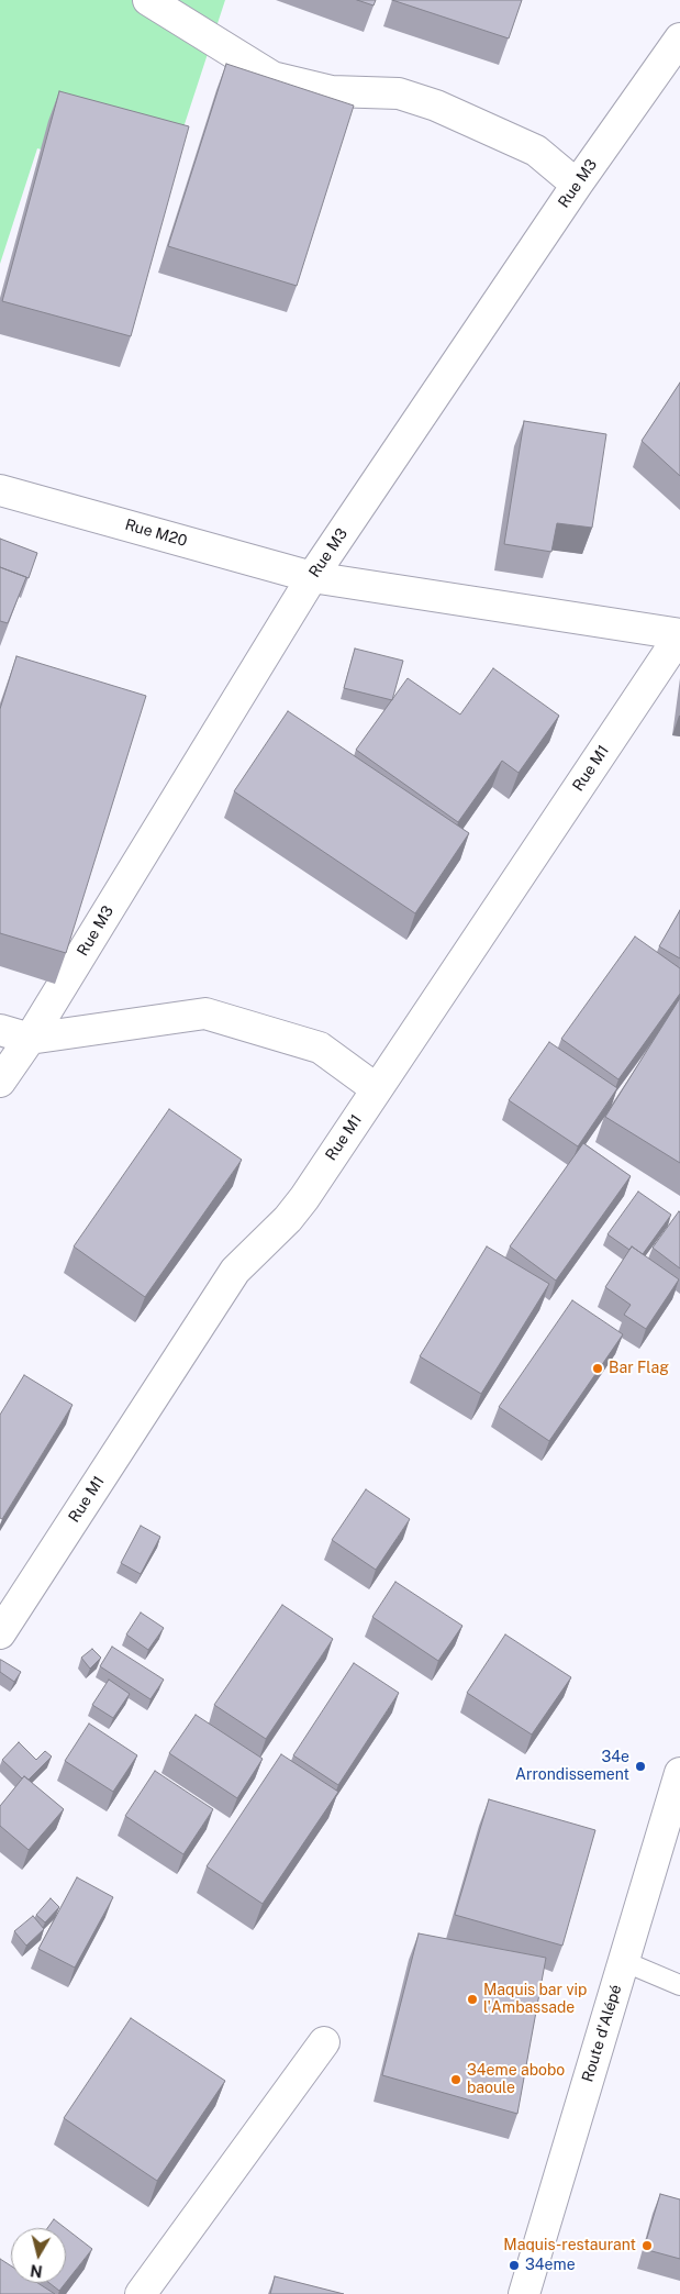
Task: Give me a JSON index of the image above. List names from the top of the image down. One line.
{"streets":{"street":["Rue M3","Rue M20","Rue M1","Route d'Alépé"]},"crossings":[["Rue M3","Rue M20"],["Rue M20","Rue M1"]],"places":["Bar Flag","34e Arrondissement","Maquis bar vip l'Ambassade","34eme abobo baoule","Maquis-restaurant","34eme"],"north":"bottom"}
